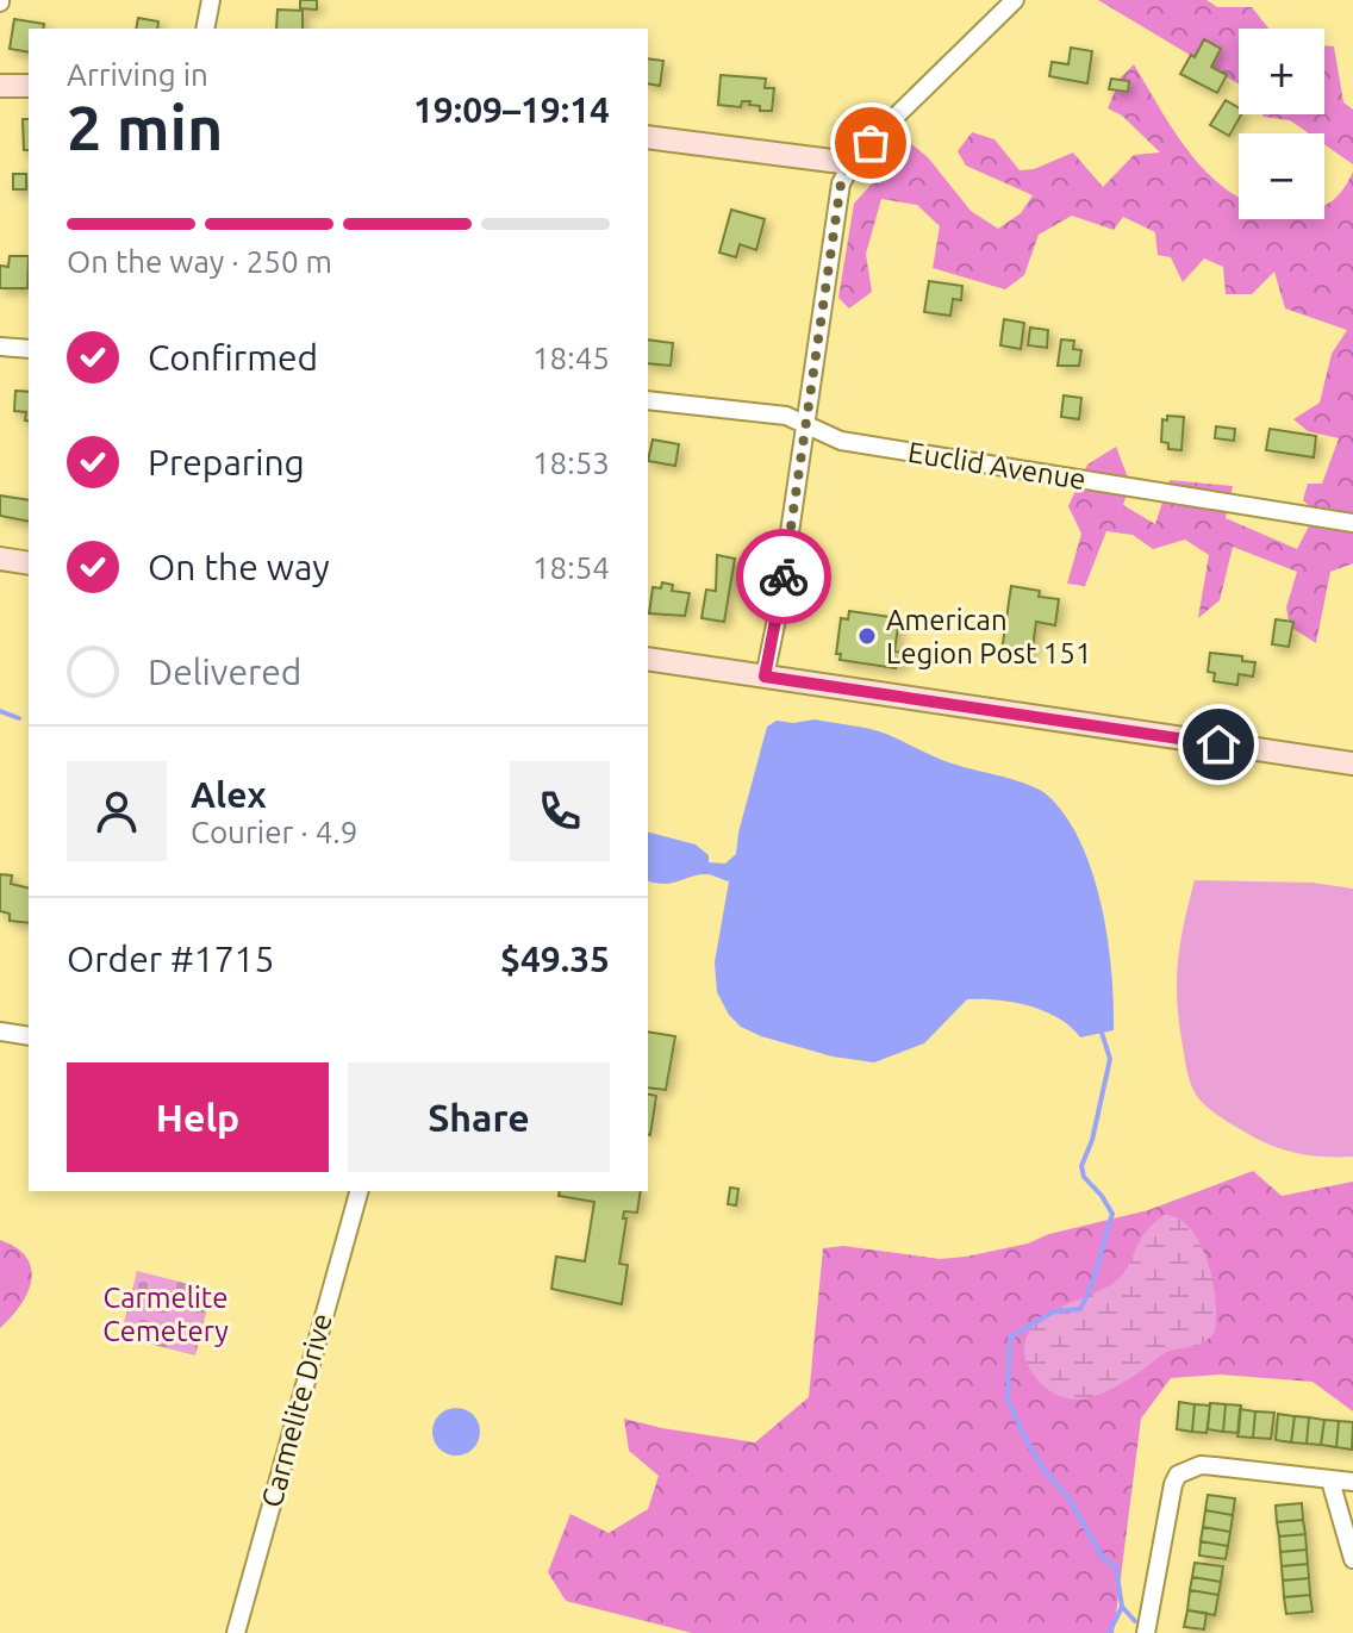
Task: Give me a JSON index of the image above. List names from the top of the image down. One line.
{"streets":{"street":["Euclid Avenue","Carmelite Drive"]},"parks":["Carmelite Cemetery"],"places":["American Legion Post 151"],"page":{"map_buttons":["+","−"],"heading":["2 min","Arriving in","19:09–19:14"],"panel":["Alex","Courier · 4.9","Order #1715","$49.35"],"bar":"On the way · 250 m","list":[["Confirmed","18:45"],["Preparing","18:53"],["On the way","18:54"],"Delivered"],"buttons":["Help","Share"]}}
